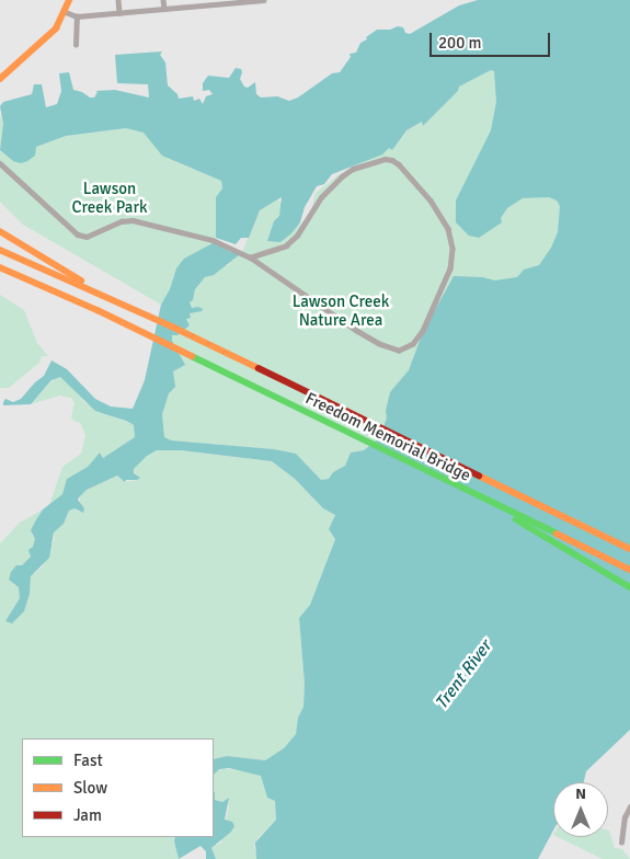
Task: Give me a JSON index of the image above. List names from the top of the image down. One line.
{"streets":{"main road":["Freedom Memorial Bridge"]},"water":["Trent River"],"parks":["Lawson Creek Park","Lawson Creek Nature Area"],"legend":["Fast","Slow","Jam"],"scale_bar":"200 m","north":"top"}
